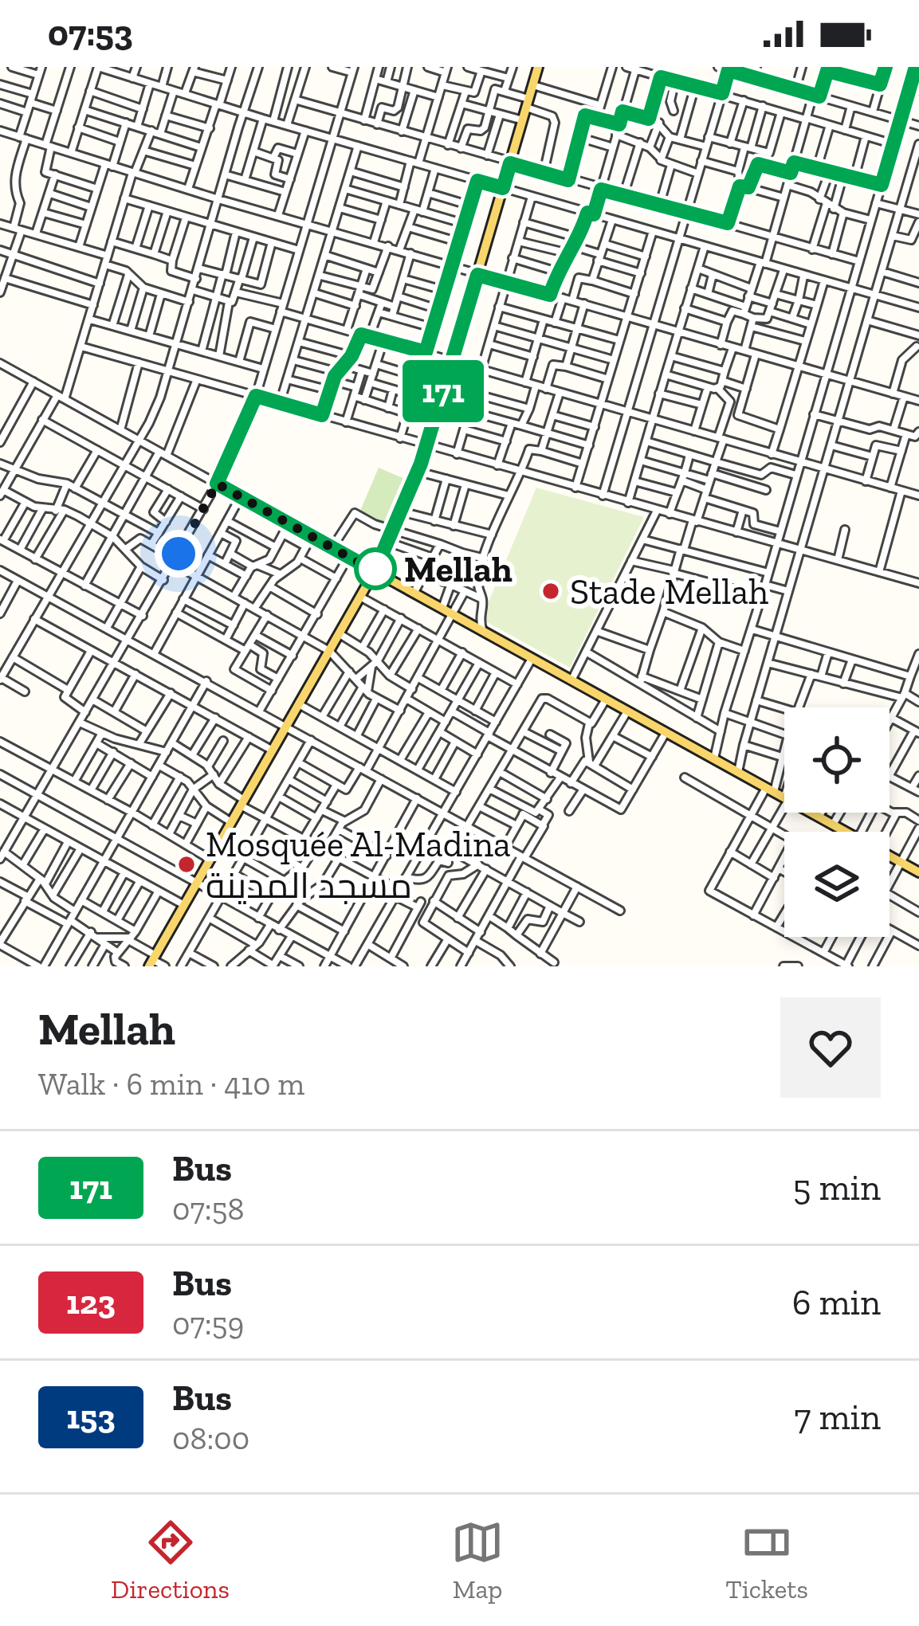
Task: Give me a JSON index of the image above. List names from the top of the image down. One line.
{"places":["Mellah","Stade Mellah","Mosquée Al-Madina مسجد المدينة"],"lines":["bus line 171"],"page":{"status":"07:53","on_map":"171","heading":["Mellah","Walk · 6 min · 410 m"],"list":[{"mark":"171","name":"Bus","note":"07:58","value":"5 min"},{"mark":"123","name":"Bus","note":"07:59","value":"6 min"},{"mark":"153","name":"Bus","note":"08:00","value":"7 min"}],"tabs":["Directions","Map","Tickets"]}}
